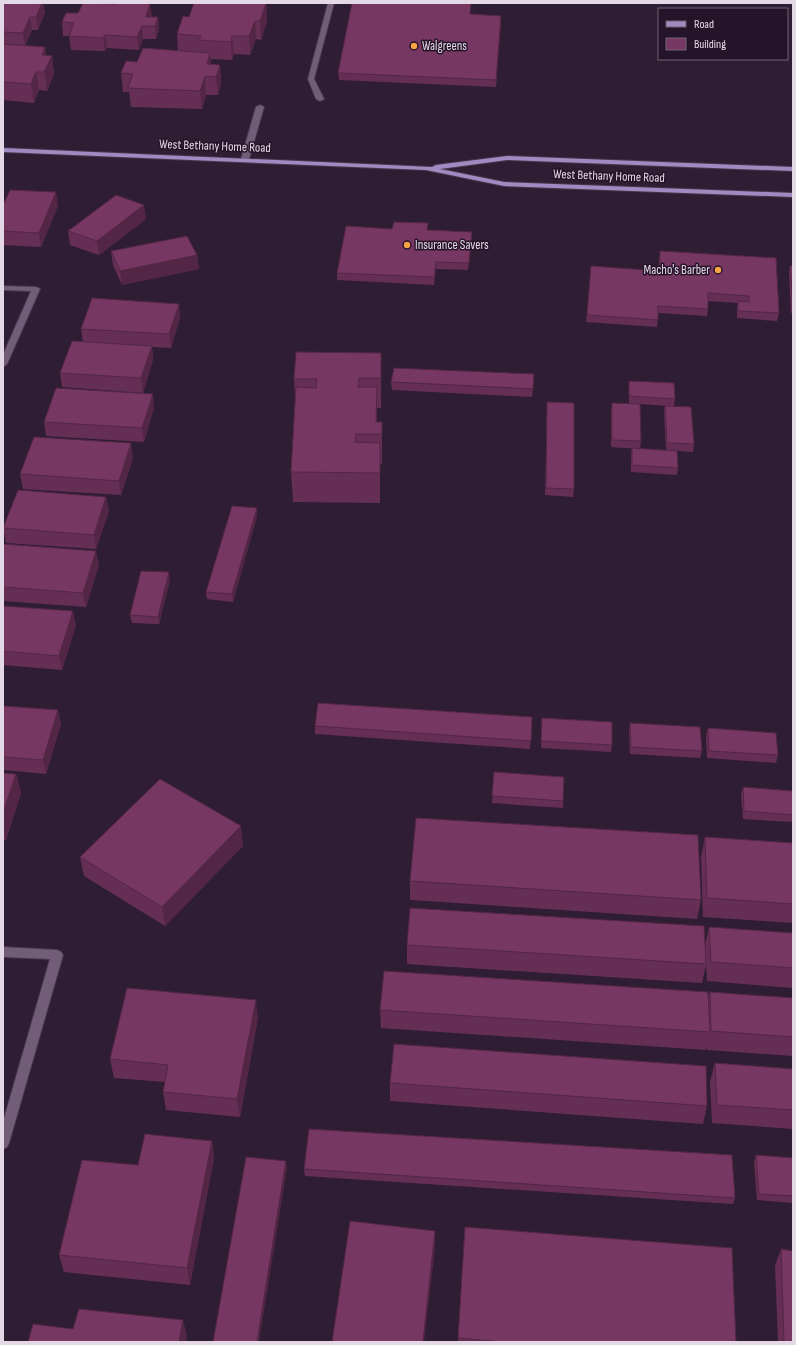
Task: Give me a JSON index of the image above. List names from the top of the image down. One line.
{"streets":{"main road":["West Bethany Home Road"]},"places":["Walgreens","Insurance Savers","Macho's Barber"],"legend":["Road","Building"]}
